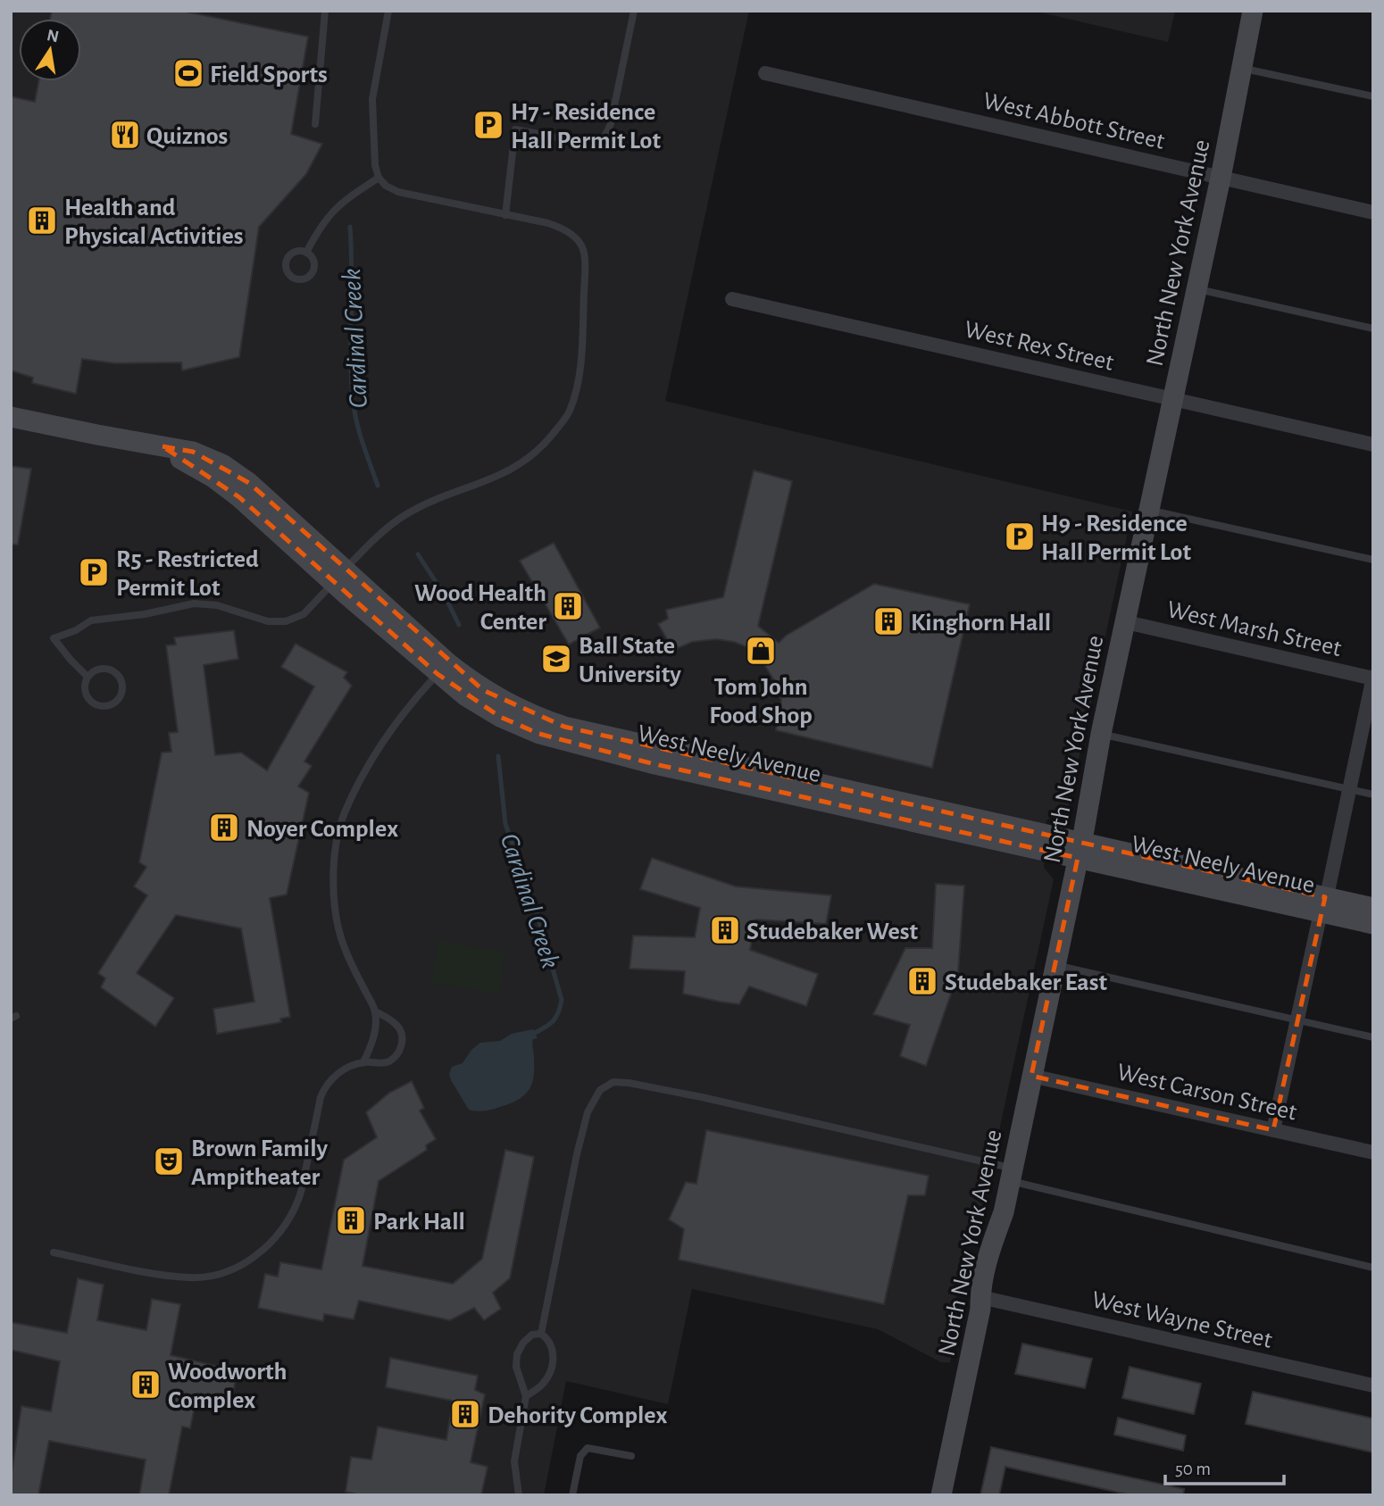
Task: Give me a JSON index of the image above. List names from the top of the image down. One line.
{"streets":{"street":["West Abbott Street","North New York Avenue","West Rex Street","West Marsh Street","West Neely Avenue","West Carson Street","West Wayne Street"]},"crossings":[["West Abbott Street","North New York Avenue"],["North New York Avenue","West Rex Street"],["North New York Avenue","West Marsh Street"],["North New York Avenue","West Neely Avenue"],["North New York Avenue","West Carson Street"],["North New York Avenue","West Wayne Street"]],"water":["Cardinal Creek"],"places":{"sports":["Field Sports"],"parking":["H7 - Residence Hall Permit Lot","H9 - Residence Hall Permit Lot","R5 - Restricted Permit Lot"],"restaurant":["Quiznos"],"building":["Health and Physical Activities","Wood Health Center","Kinghorn Hall","Noyer Complex","Studebaker West","Studebaker East","Park Hall","Woodworth Complex","Dehority Complex"],"shop":["Tom John Food Shop"],"school or university":["Ball State University"],"theatre":["Brown Family Ampitheater"]},"scale_bar":"50 m","north":"top"}
